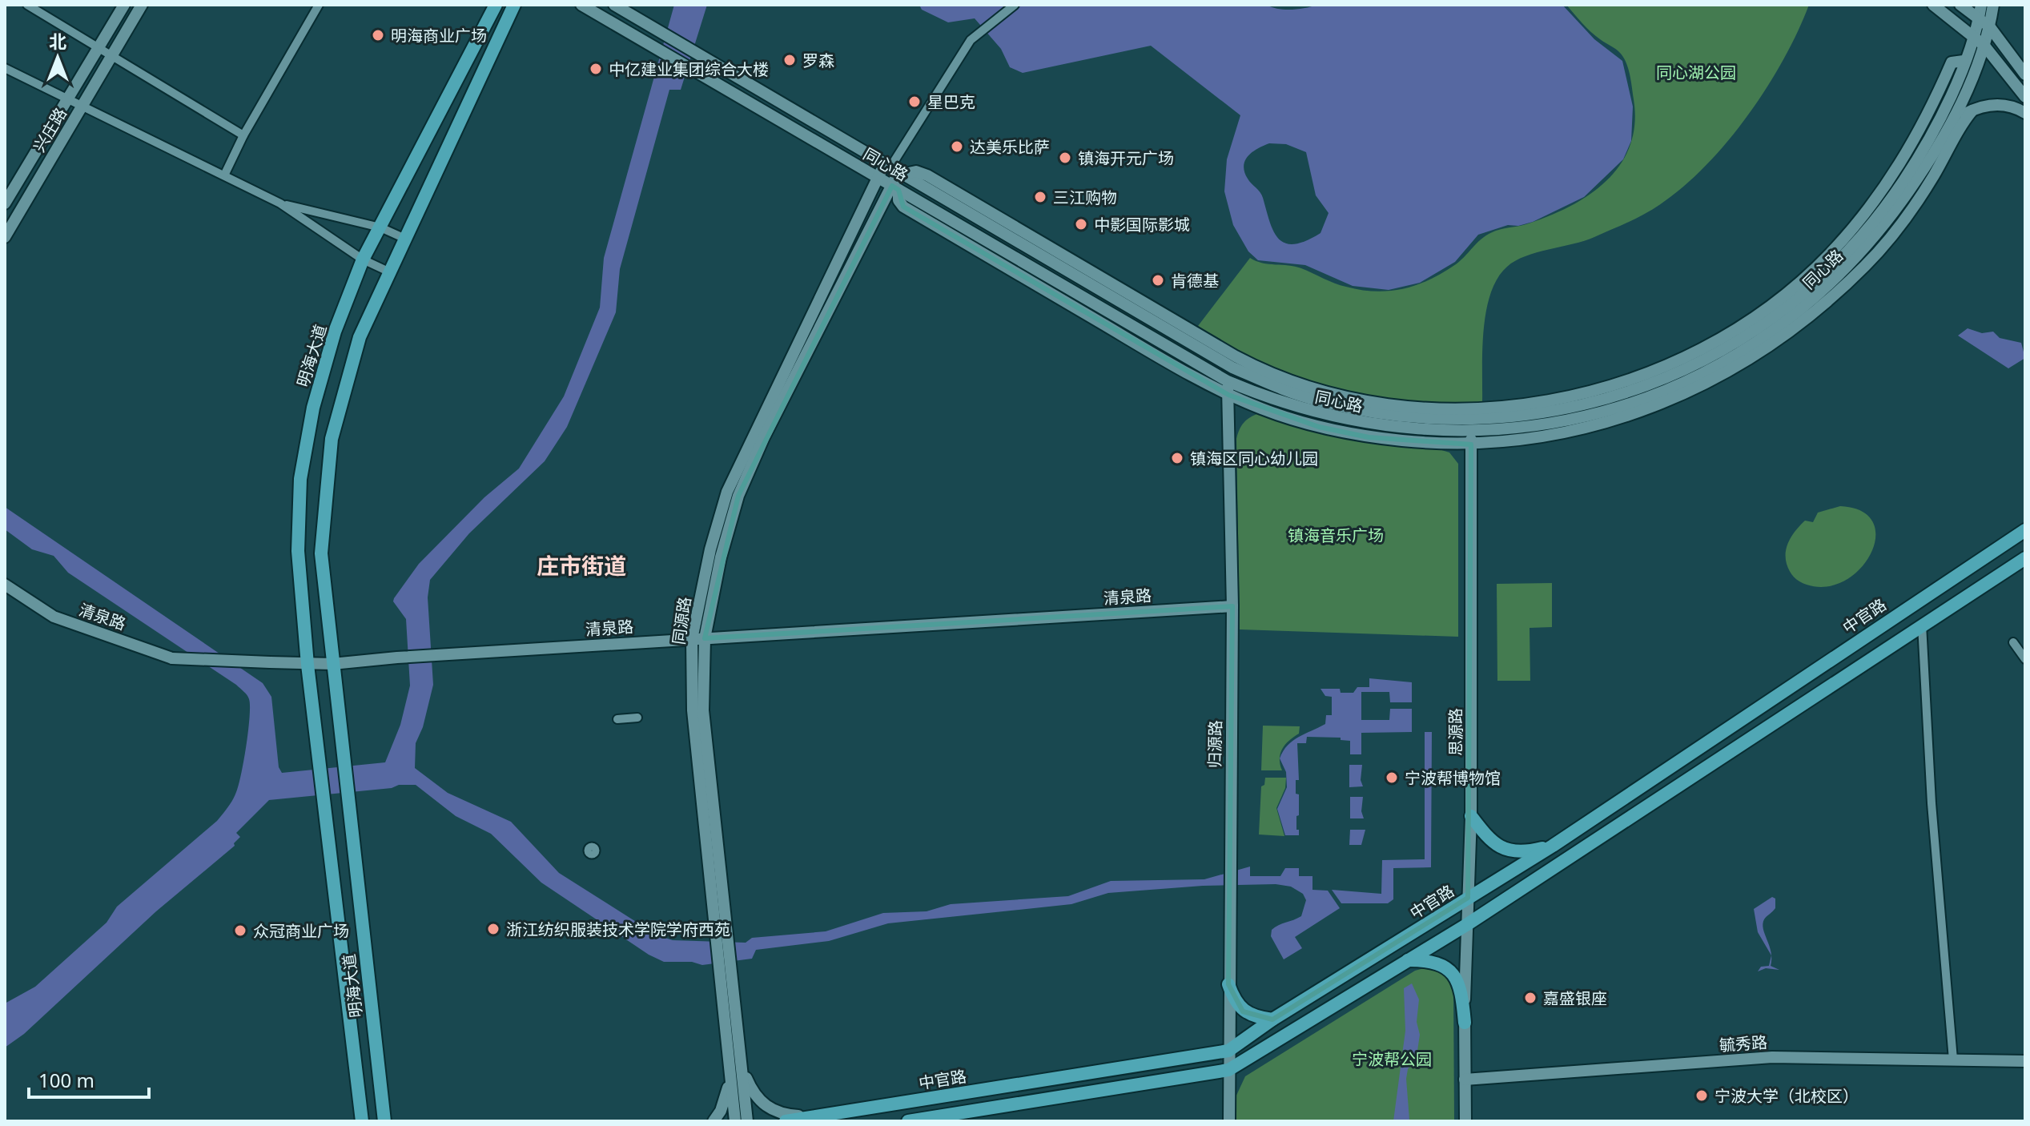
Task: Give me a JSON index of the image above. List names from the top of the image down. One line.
{"streets":{"main road":["明海大道","中官路"],"street":["兴庄路","同心路","清泉路","同源路","思源路","归源路","毓秀路"]},"crossings":[["同心路","同源路"],["同心路","思源路"],["同心路","归源路"],["明海大道","清泉路"],["清泉路","同源路"],["清泉路","归源路"],["中官路","思源路"],["中官路","归源路"],["思源路","毓秀路"]],"districts":["庄市街道"],"parks":["同心湖公园","镇海音乐广场","宁波帮公园"],"places":["明海商业广场","罗森","中亿建业集团综合大楼","星巴克","达美乐比萨","镇海开元广场","三江购物","中影国际影城","肯德基","镇海区同心幼儿园","宁波帮博物馆","浙江纺织服装技术学院学府西苑","众冠商业广场","嘉盛银座","宁波大学（北校区）"],"scale_bar":"100 m","north":"top"}
